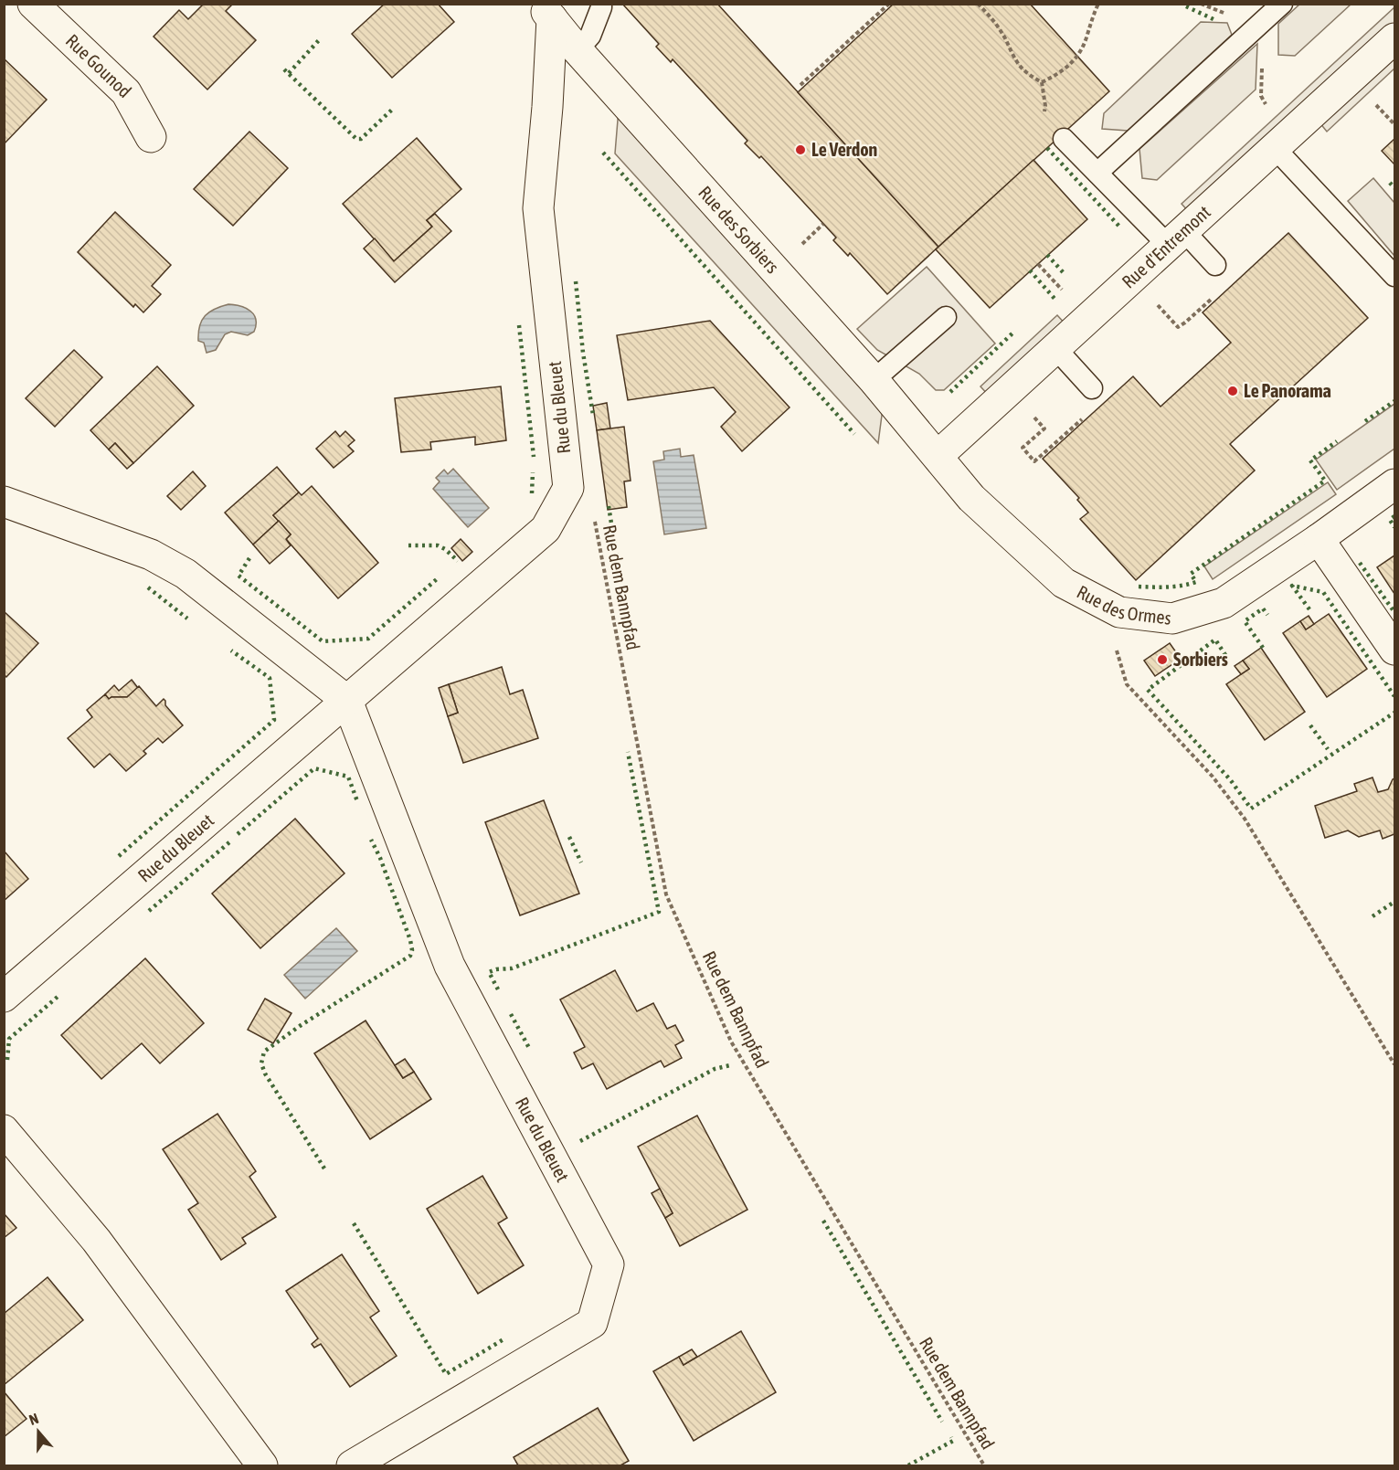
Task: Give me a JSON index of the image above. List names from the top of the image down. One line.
{"streets":{"street":["Rue Gounod","Rue des Sorbiers","Rue d'Entremont","Rue du Bleuet","Rue des Ormes"],"path":["Rue dem Bannpfad"]},"crossings":[["Rue des Sorbiers","Rue d'Entremont"],["Rue des Sorbiers","Rue du Bleuet"],["Rue des Sorbiers","Rue des Ormes"],["Rue d'Entremont","Rue des Ormes"]],"places":["Le Verdon","Le Panorama","Sorbiers"],"north":"top"}
